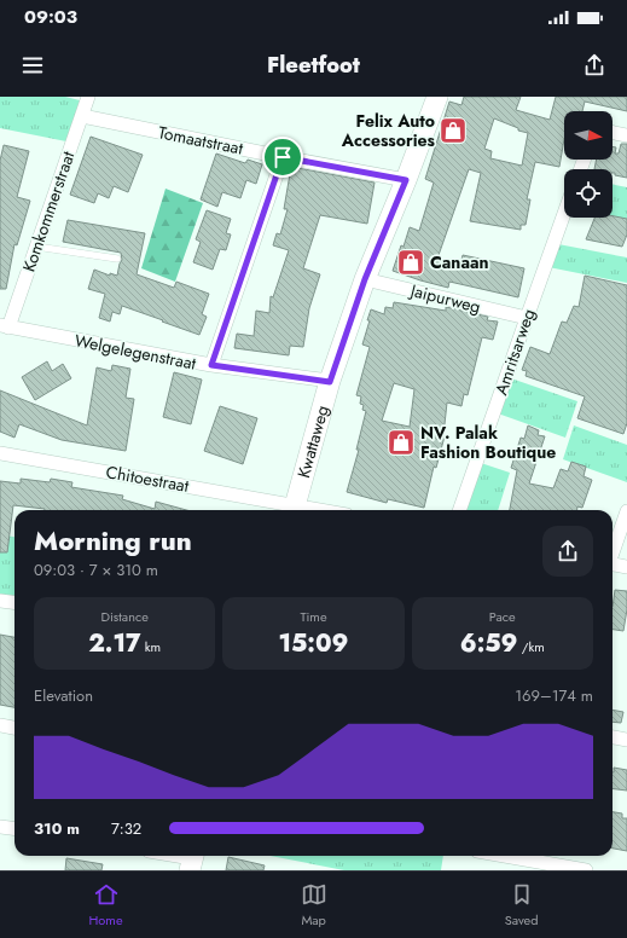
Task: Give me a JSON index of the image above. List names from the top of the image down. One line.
{"streets":{"main road":["Kwattaweg"],"street":["Tomaatstraat","Komkommerstraat","Jaipurweg","Welgelegenstraat","Amritsarweg","Chitoestraat"]},"crossings":[["Tomaatstraat","Komkommerstraat"],["Tomaatstraat","Kwattaweg"],["Komkommerstraat","Welgelegenstraat"],["Jaipurweg","Amritsarweg"],["Jaipurweg","Kwattaweg"],["Welgelegenstraat","Kwattaweg"],["Kwattaweg","Chitoestraat"]],"places":{"shop":["Felix Auto Accessories","Canaan","NV. Palak Fashion Boutique"]},"north":"right","page":{"status":"09:03","header":"Fleetfoot","heading":["Morning run","09:03 · 7 × 310 m"],"stats":[["Distance","2.17 km"],["Time","15:09"],["Pace","6:59 /km"]],"chart":["Elevation","169–174 m"],"list":[{"name":"310 m","note":"7:32"}],"tabs":["Home","Map","Saved"]}}
